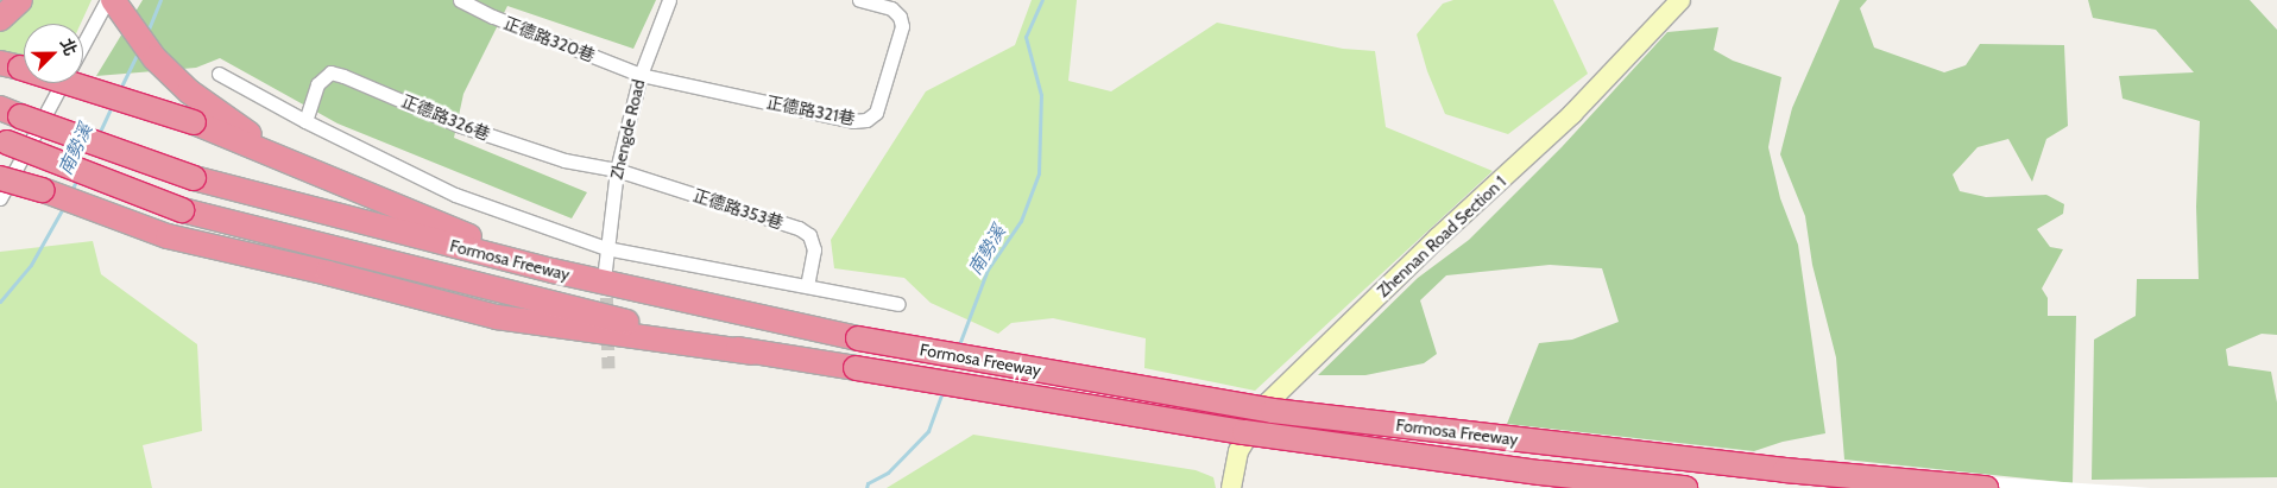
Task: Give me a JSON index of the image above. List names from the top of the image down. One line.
{"streets":{"highway":["Formosa Freeway"],"street":["正德路320巷","正德路321巷","正德路326巷","Zhengde Road","正德路353巷","Zhennan Road Section 1"]},"crossings":[["正德路320巷","正德路321巷"],["正德路320巷","Zhengde Road"],["正德路321巷","Zhengde Road"],["正德路326巷","Zhengde Road"],["正德路326巷","正德路353巷"],["Zhengde Road","正德路353巷"]],"water":["南勢溪"],"north":"top right"}
